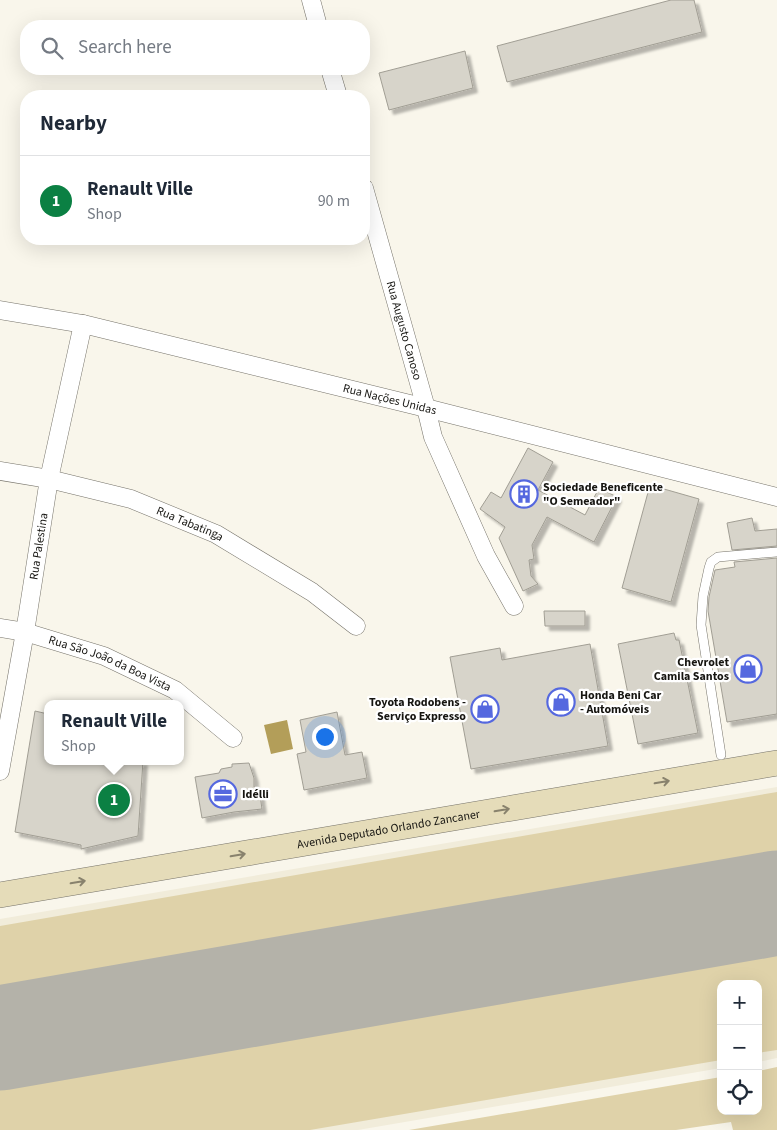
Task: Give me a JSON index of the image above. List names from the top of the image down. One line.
{"streets":{"main road":["Avenida Deputado Orlando Zancaner"],"street":["Rua Augusto Canoso","Rua Nações Unidas","Rua Tabatinga","Rua Palestina","Rua São João da Boa Vista"]},"crossings":[["Rua Augusto Canoso","Rua Nações Unidas"],["Rua Nações Unidas","Rua Palestina"],["Rua Tabatinga","Rua Palestina"],["Rua Palestina","Rua São João da Boa Vista"]],"places":{"building":["Sociedade Beneficente \"O Semeador\""],"shop":["Chevrolet Camila Santos","Honda Beni Car - Automóveis","Toyota Rodobens - Serviço Expresso"],"office":["Idélli"]},"page":{"search":"Search here","heading":"Nearby","list":[{"mark":"1","name":"Renault Ville","note":"Shop","value":"90 m"}],"popup":["Renault Ville","Shop"],"pins":"1","map_buttons":["+","−"]}}
